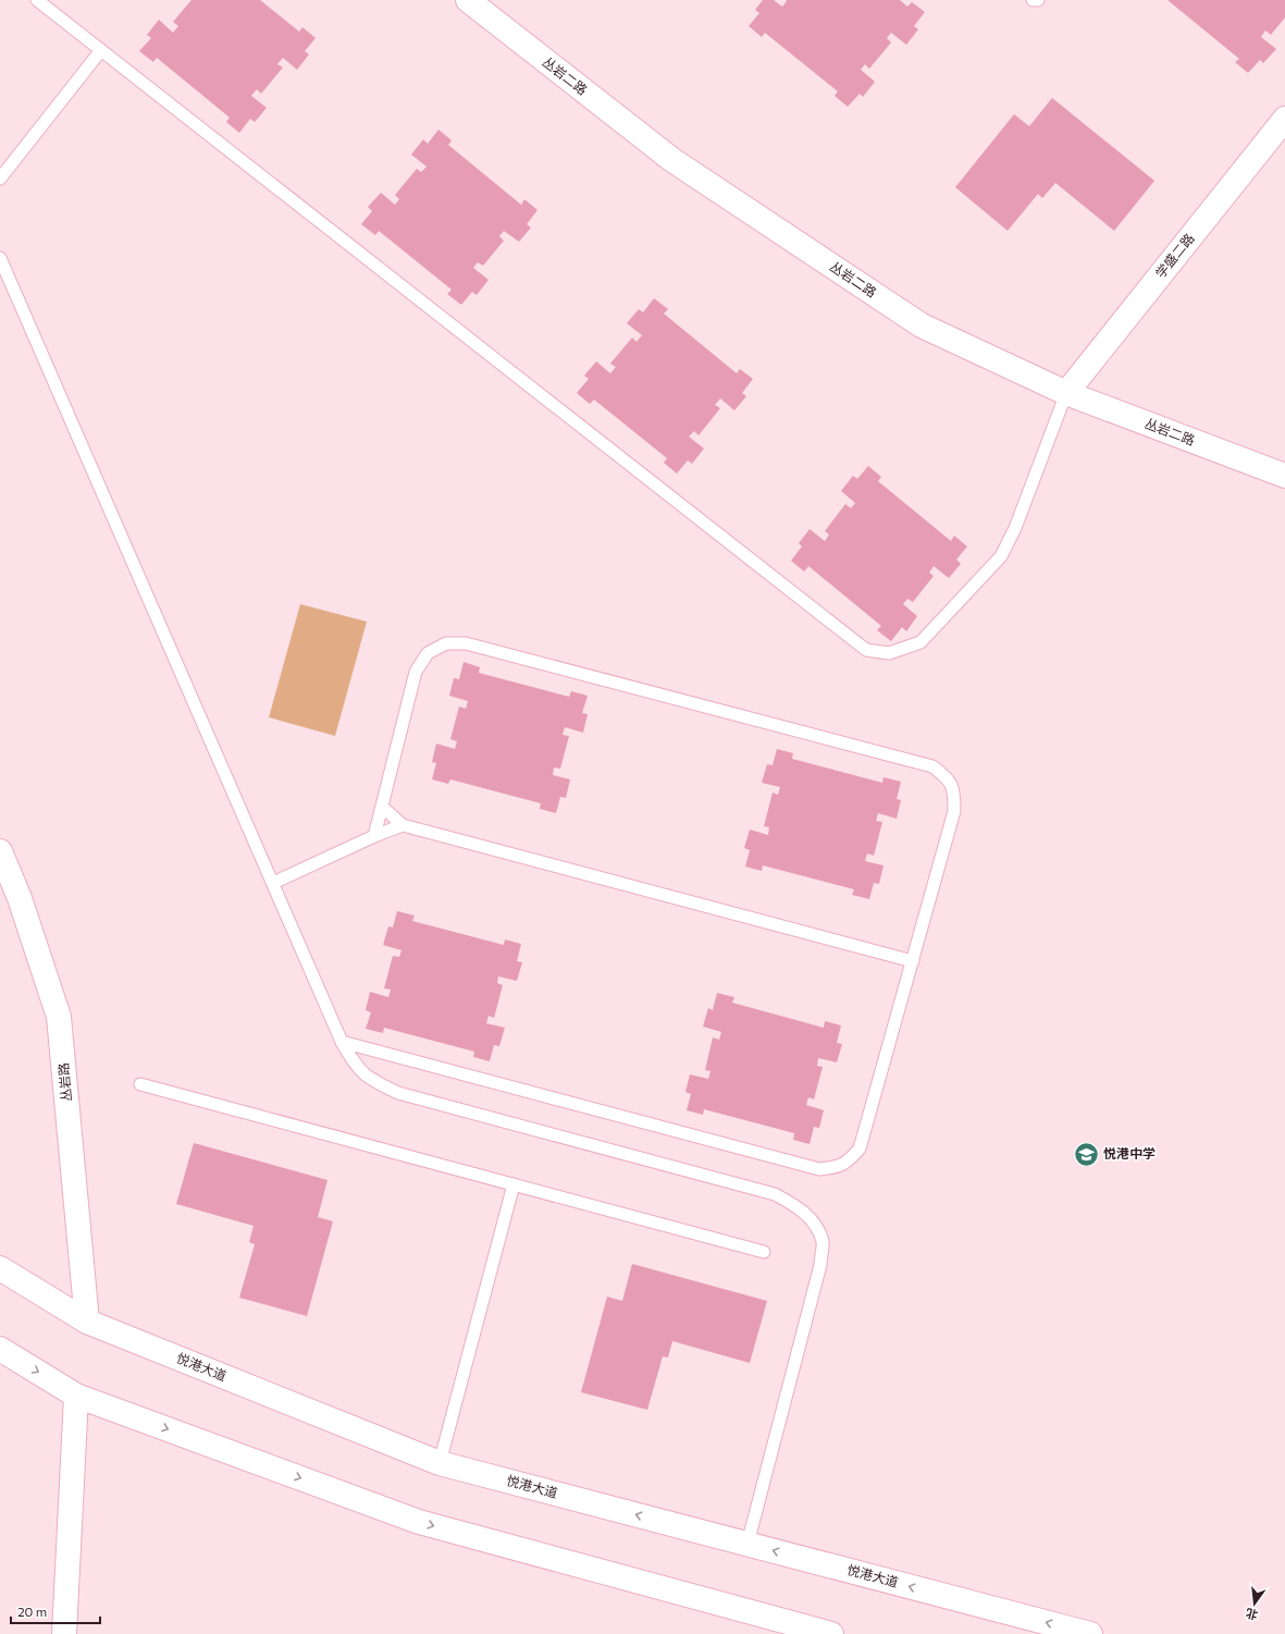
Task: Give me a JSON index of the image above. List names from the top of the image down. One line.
{"streets":{"main road":["丛岩二路","学盛二路","丛岩路","悦港大道"]},"crossings":[["丛岩二路","学盛二路"],["丛岩路","悦港大道"]],"places":{"school or university":["悦港中学"]},"scale_bar":"20 m","north":"bottom"}
